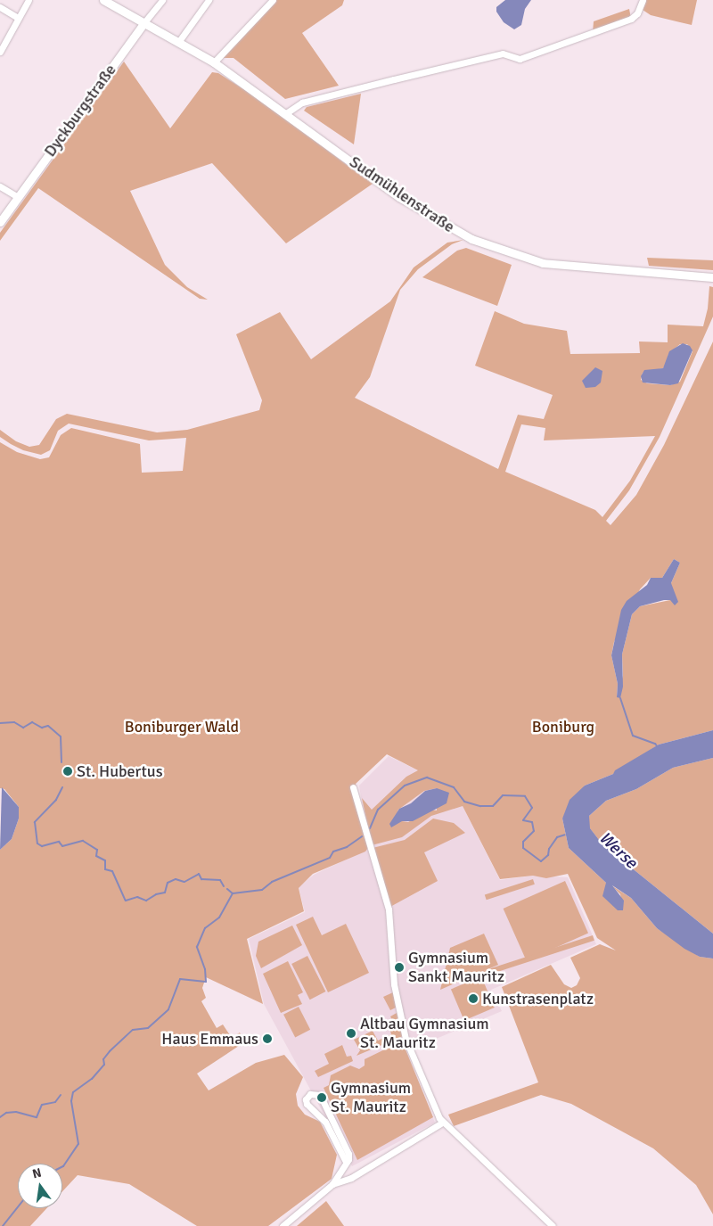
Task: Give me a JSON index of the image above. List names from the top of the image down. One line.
{"streets":{"street":["Dyckburgstraße","Sudmühlenstraße"]},"crossings":[["Dyckburgstraße","Sudmühlenstraße"]],"water":["Werse"],"parks":["Boniburger Wald","Boniburg"],"places":["St. Hubertus","Gymnasium Sankt Mauritz","Kunstrasenplatz","Altbau Gymnasium St. Mauritz","Haus Emmaus","Gymnasium St. Mauritz"],"north":"top"}
